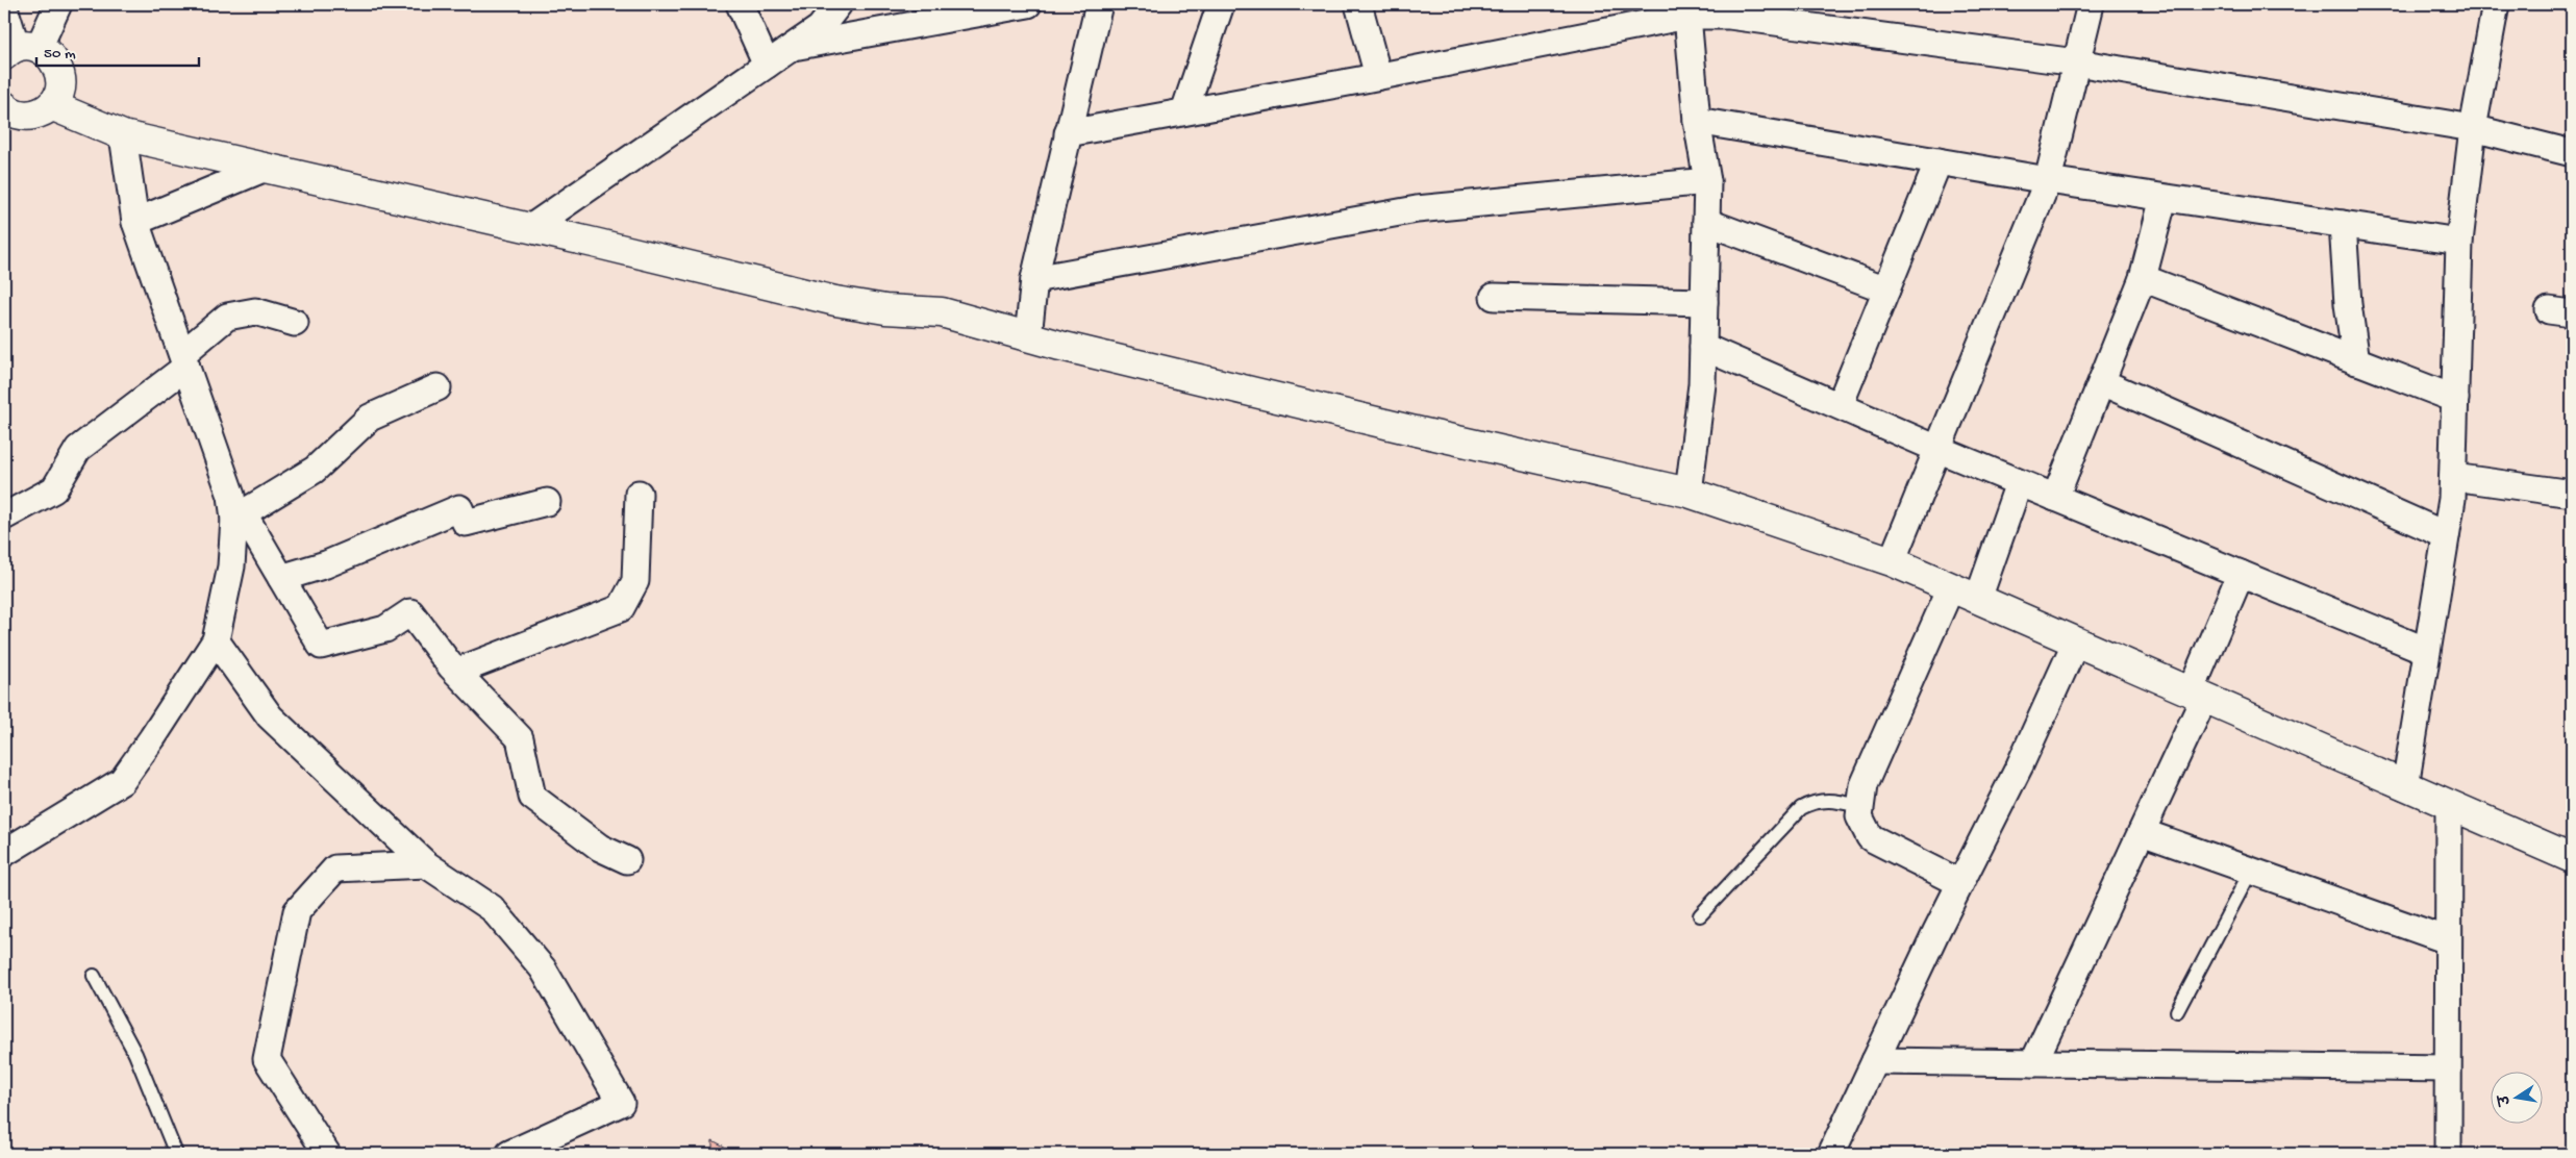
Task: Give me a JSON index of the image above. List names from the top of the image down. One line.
{"scale_bar":"50 m","north":"left"}
